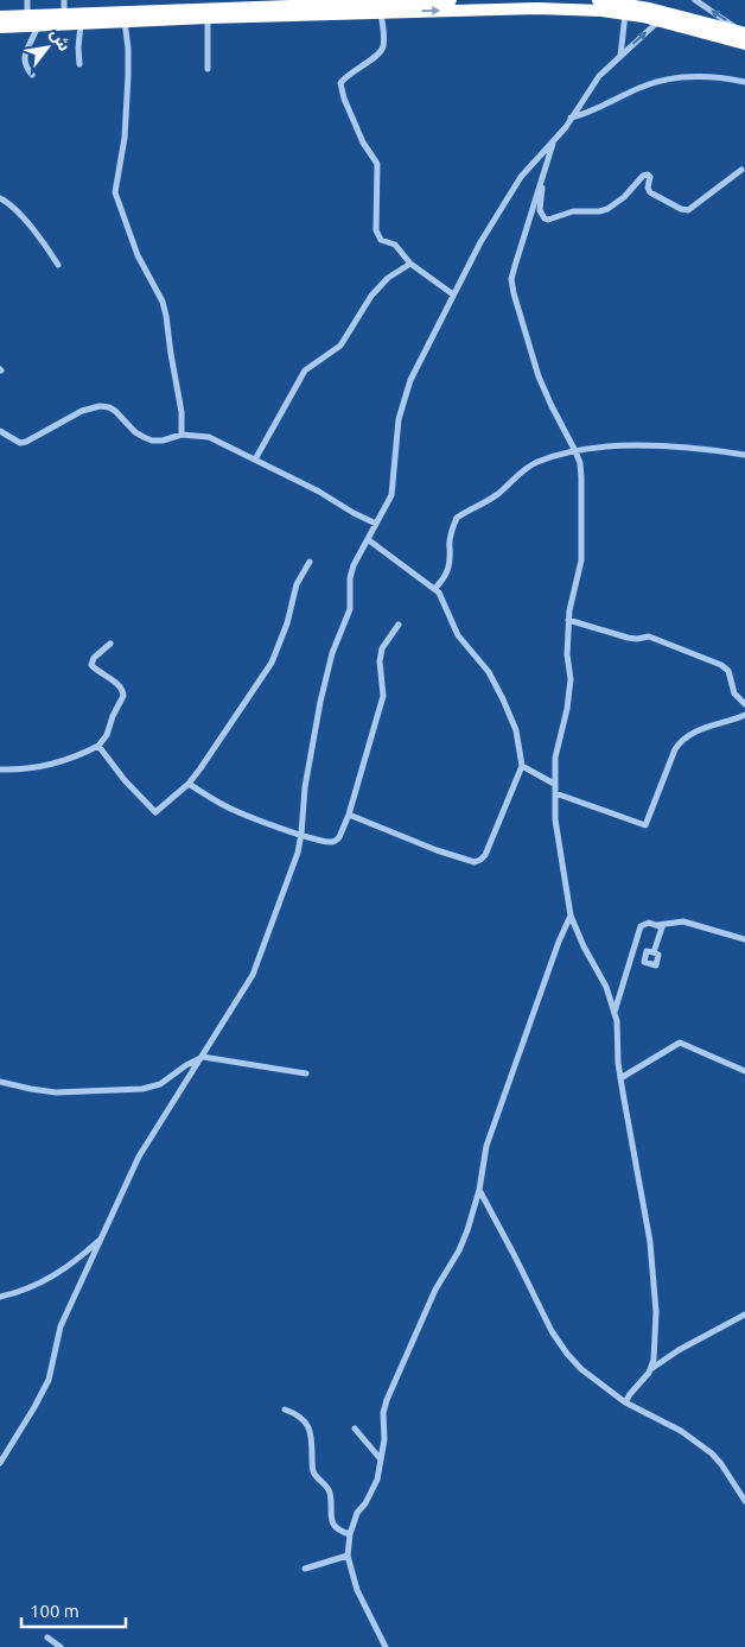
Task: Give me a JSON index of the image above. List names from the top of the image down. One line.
{"scale_bar":"100 m","north":"top right"}
